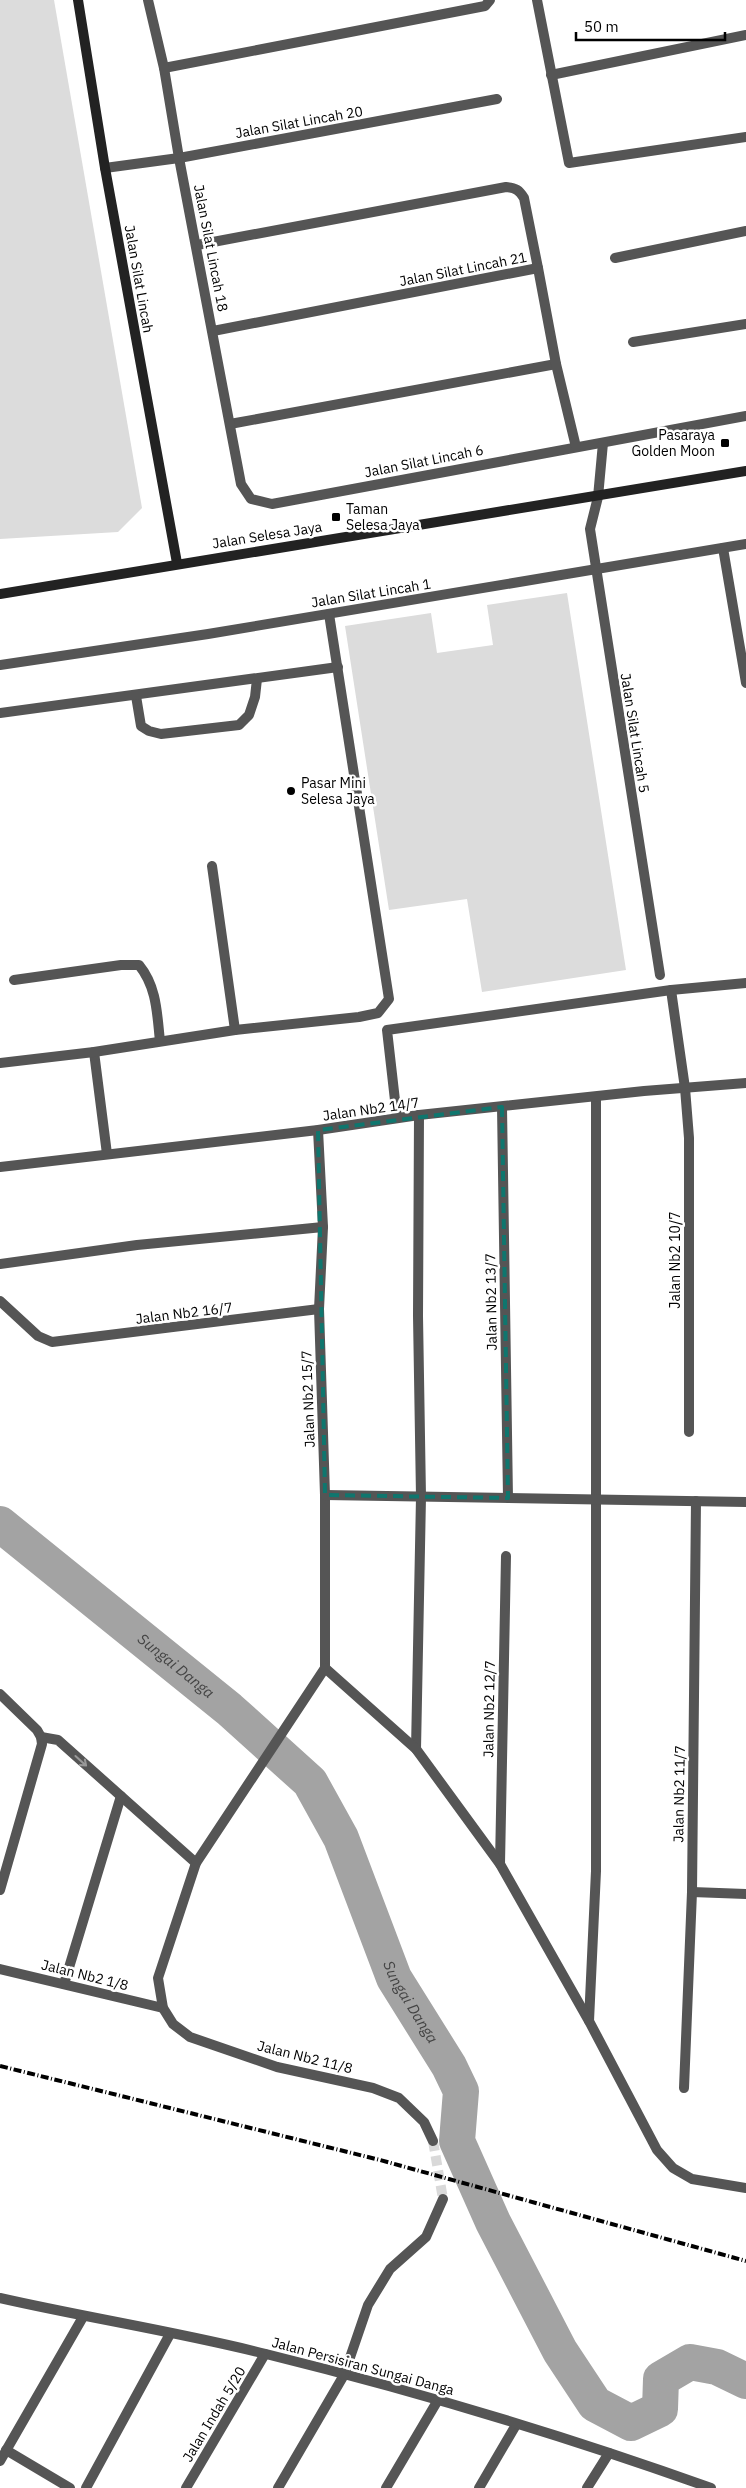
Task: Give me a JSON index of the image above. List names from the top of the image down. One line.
{"streets":{"street":["Jalan Silat Lincah 20","Jalan Silat Lincah 18","Jalan Silat Lincah 21","Jalan Silat Lincah","Jalan Silat Lincah 6","Jalan Selesa Jaya","Jalan Silat Lincah 1","Jalan Silat Lincah 5","Jalan Nb2 14/7","Jalan Nb2 10/7","Jalan Nb2 13/7","Jalan Nb2 16/7","Jalan Nb2 15/7","Jalan Nb2 12/7","Jalan Nb2 11/7","Jalan Nb2 1/8","Jalan Nb2 11/8","Jalan Persisiran Sungai Danga","Jalan Indah 5/20"]},"crossings":[["Jalan Silat Lincah 20","Jalan Silat Lincah 18"],["Jalan Silat Lincah 20","Jalan Silat Lincah"],["Jalan Silat Lincah 18","Jalan Silat Lincah 21"],["Jalan Silat Lincah 18","Jalan Silat Lincah 6"],["Jalan Silat Lincah 21","Jalan Silat Lincah 6"],["Jalan Silat Lincah","Jalan Selesa Jaya"],["Jalan Selesa Jaya","Jalan Silat Lincah 5"],["Jalan Silat Lincah 1","Jalan Silat Lincah 5"],["Jalan Nb2 14/7","Jalan Nb2 10/7"],["Jalan Nb2 14/7","Jalan Nb2 13/7"],["Jalan Nb2 14/7","Jalan Nb2 15/7"],["Jalan Nb2 16/7","Jalan Nb2 15/7"],["Jalan Nb2 1/8","Jalan Nb2 11/8"],["Jalan Persisiran Sungai Danga","Jalan Indah 5/20"]],"water":["Sungai Danga"],"places":{"transit":["Pasaraya Golden Moon","Taman Selesa Jaya"],"other":["Pasar Mini Selesa Jaya"]},"scale_bar":"50 m"}
